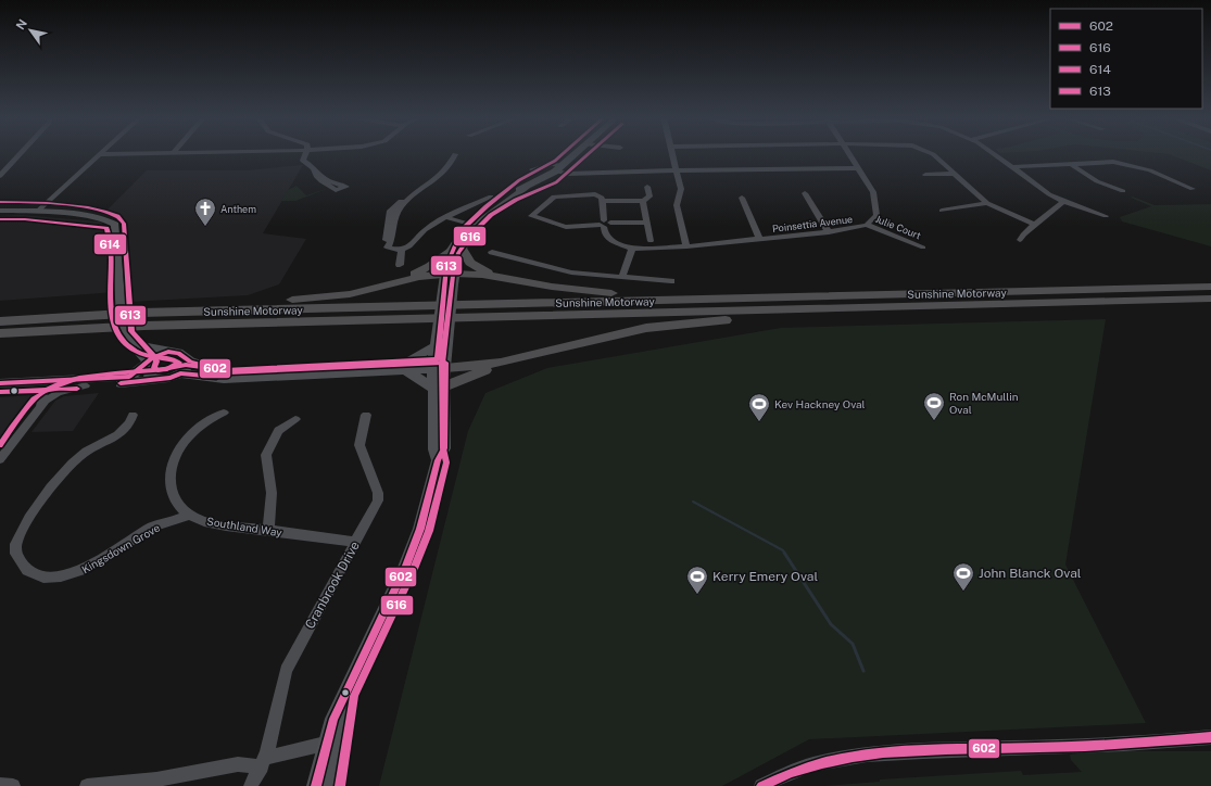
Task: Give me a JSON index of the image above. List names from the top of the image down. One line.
{"streets":{"highway":["Sunshine Motorway"],"street":["Poinsettia Avenue","Julie Court","Southland Way","Kingsdown Grove","Cranbrook Drive"]},"crossings":[["Poinsettia Avenue","Julie Court"],["Southland Way","Kingsdown Grove"],["Southland Way","Cranbrook Drive"]],"places":{"church":["Anthem"],"sports":["Ron McMullin Oval","Kev Hackney Oval","John Blanck Oval","Kerry Emery Oval"]},"lines":["transit line 616","transit line 613","transit line 614","transit line 602"],"legend":["602","616","614","613"],"north":"top left"}
